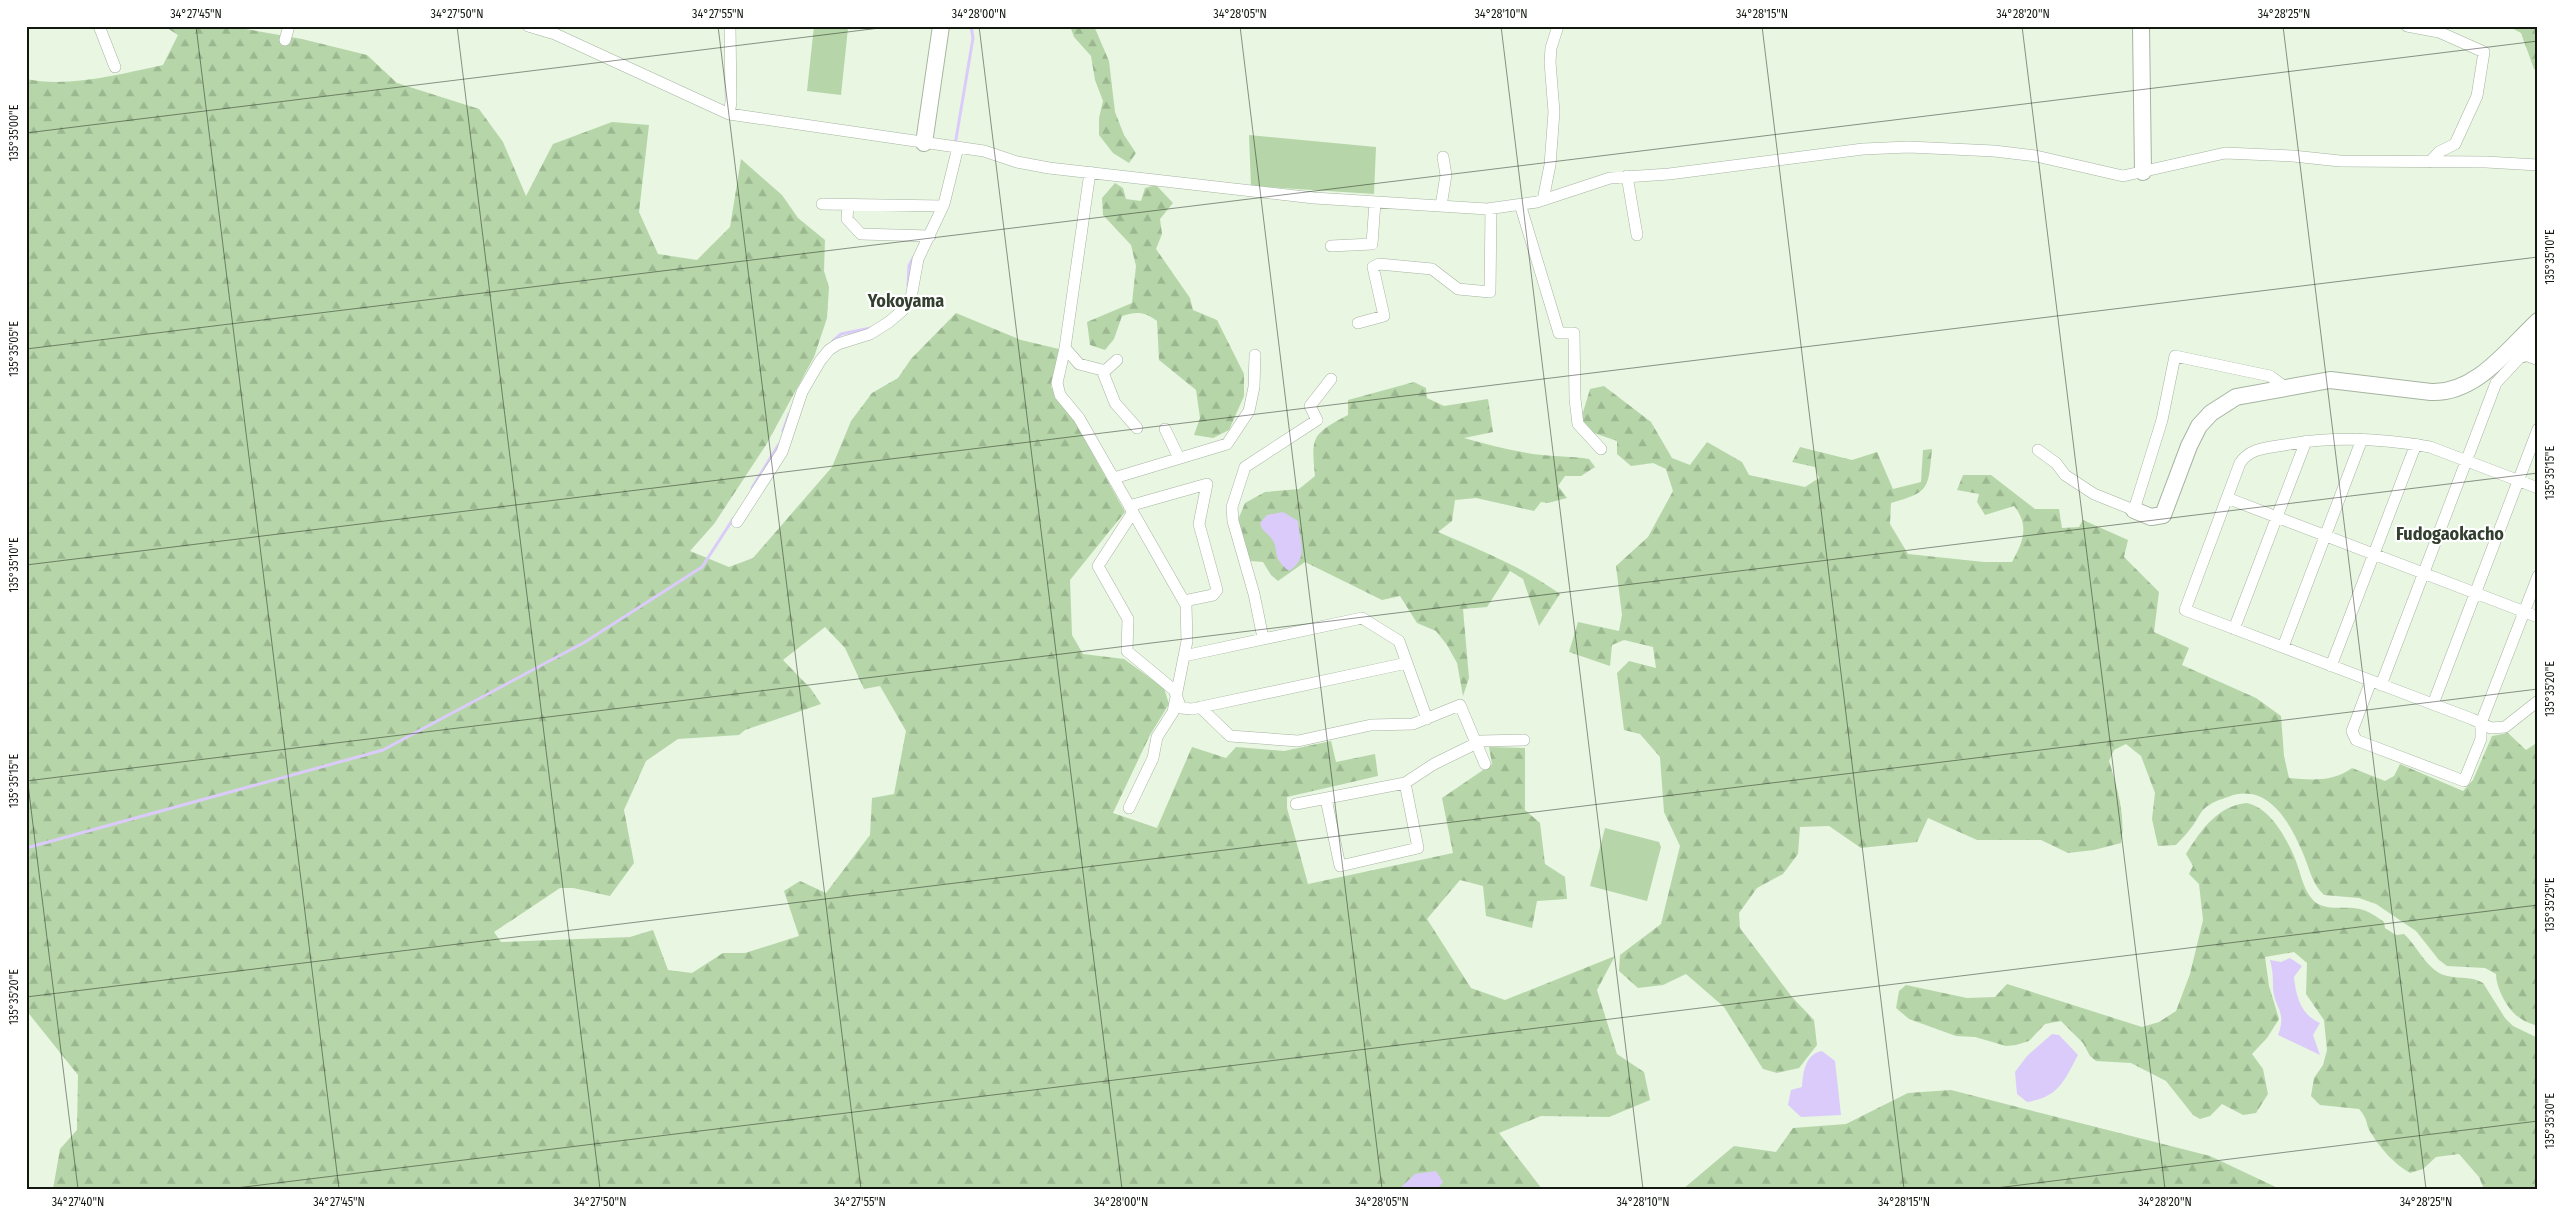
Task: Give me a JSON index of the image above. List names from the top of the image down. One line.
{"districts":["Yokoyama","Fudogaokacho"],"coordinates":["34°27'45\"N","34°27'50\"N","34°27'55\"N","34°28'00\"N","34°28'05\"N","34°28'10\"N","34°28'15\"N","34°28'20\"N","34°28'25\"N","135°35'00\"E","135°35'10\"E","135°35'05\"E","135°35'15\"E","135°35'20\"E","135°35'25\"E","135°35'30\"E","34°27'40\"N"]}
